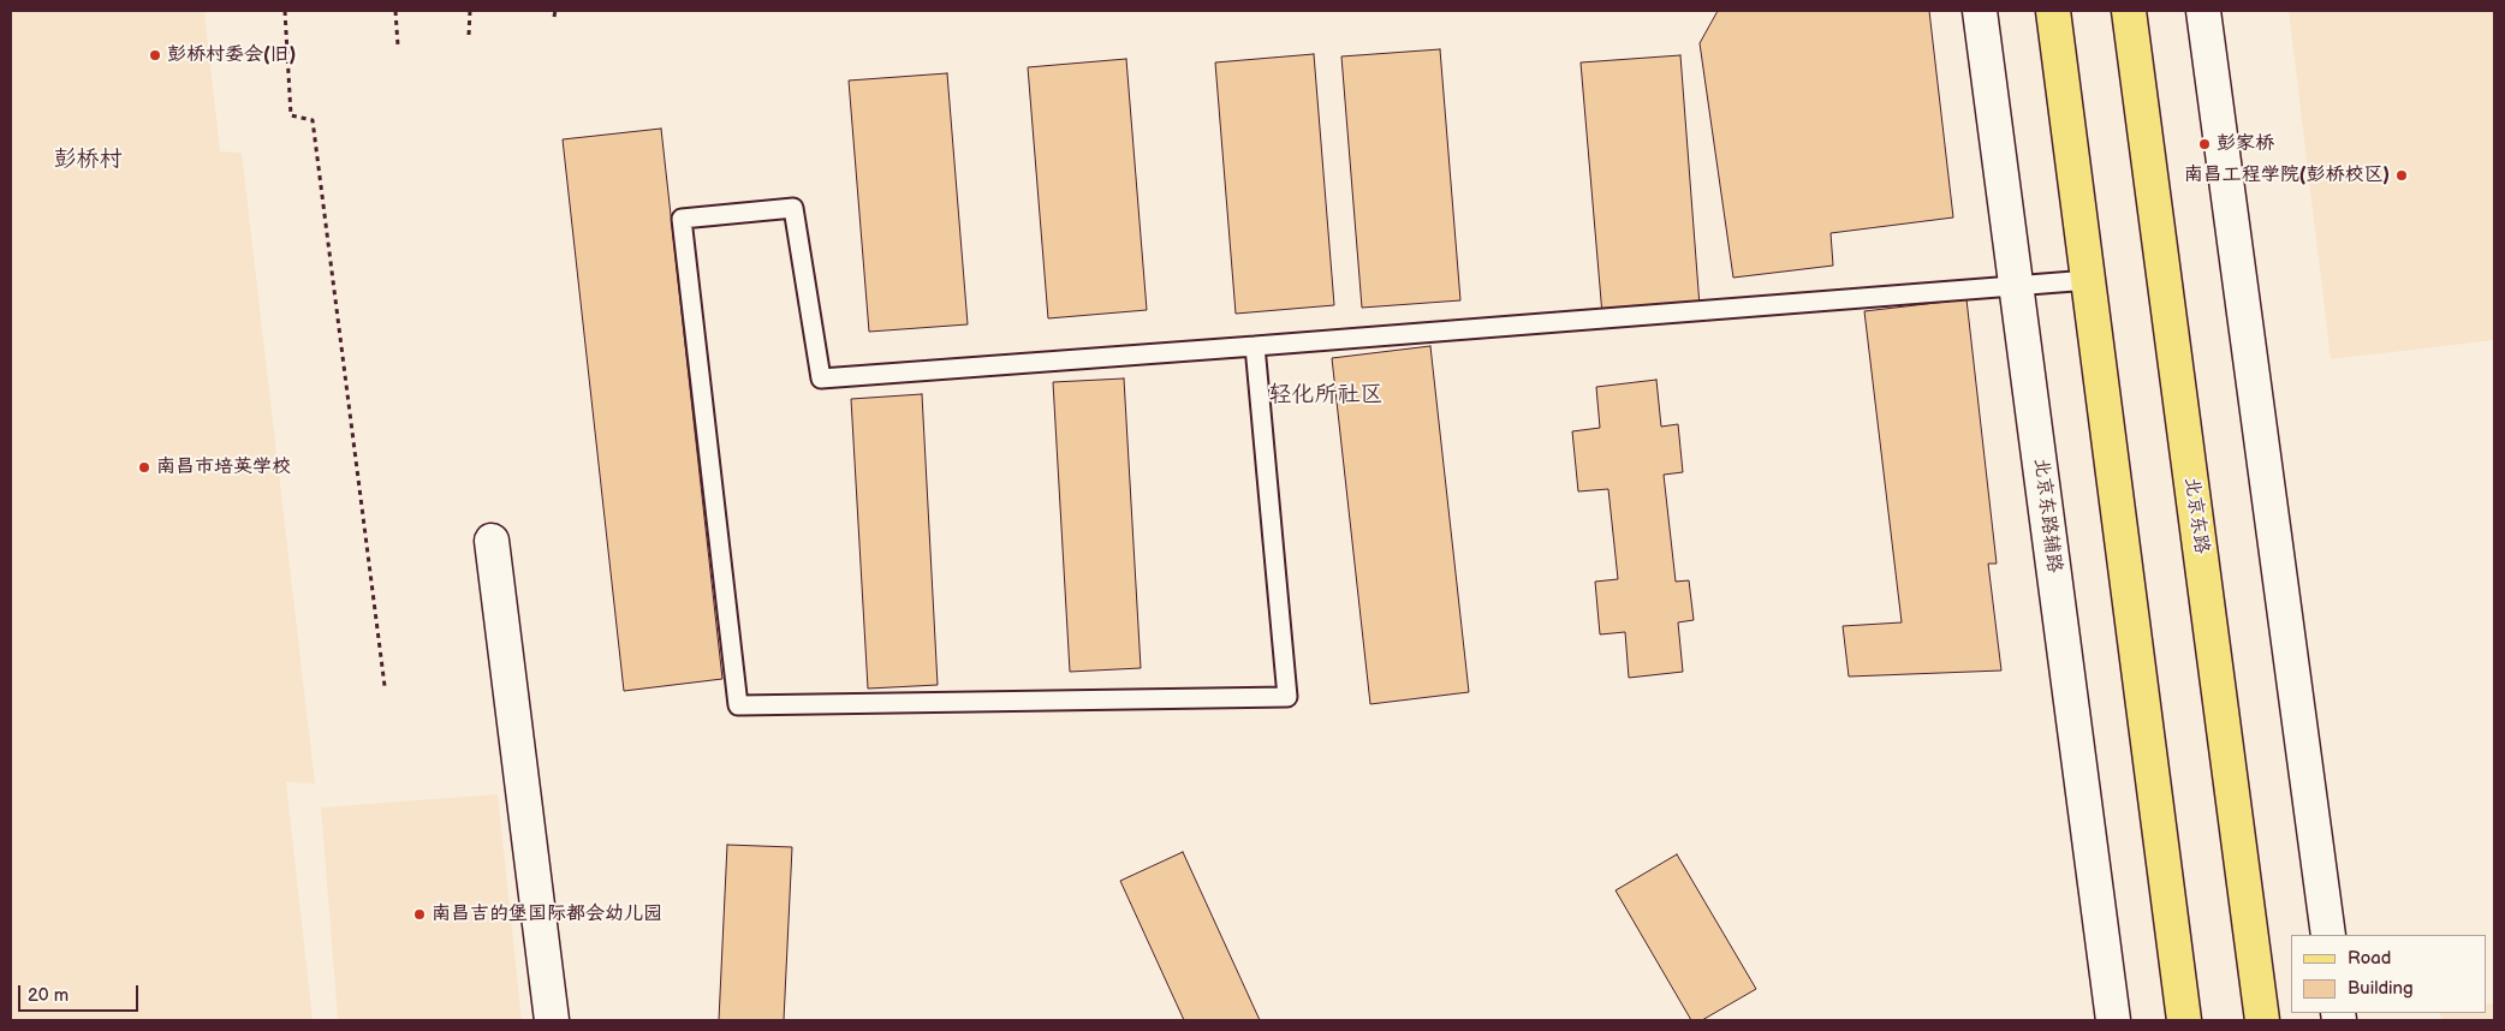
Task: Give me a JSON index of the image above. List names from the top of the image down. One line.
{"streets":{"main road":["北京东路辅路","北京东路"]},"districts":["彭桥村","轻化所社区"],"places":["彭桥村委会(旧)","彭家桥","南昌工程学院(彭桥校区)","南昌市培英学校","南昌吉的堡国际都会幼儿园"],"legend":["Road","Building"],"scale_bar":"20 m"}
